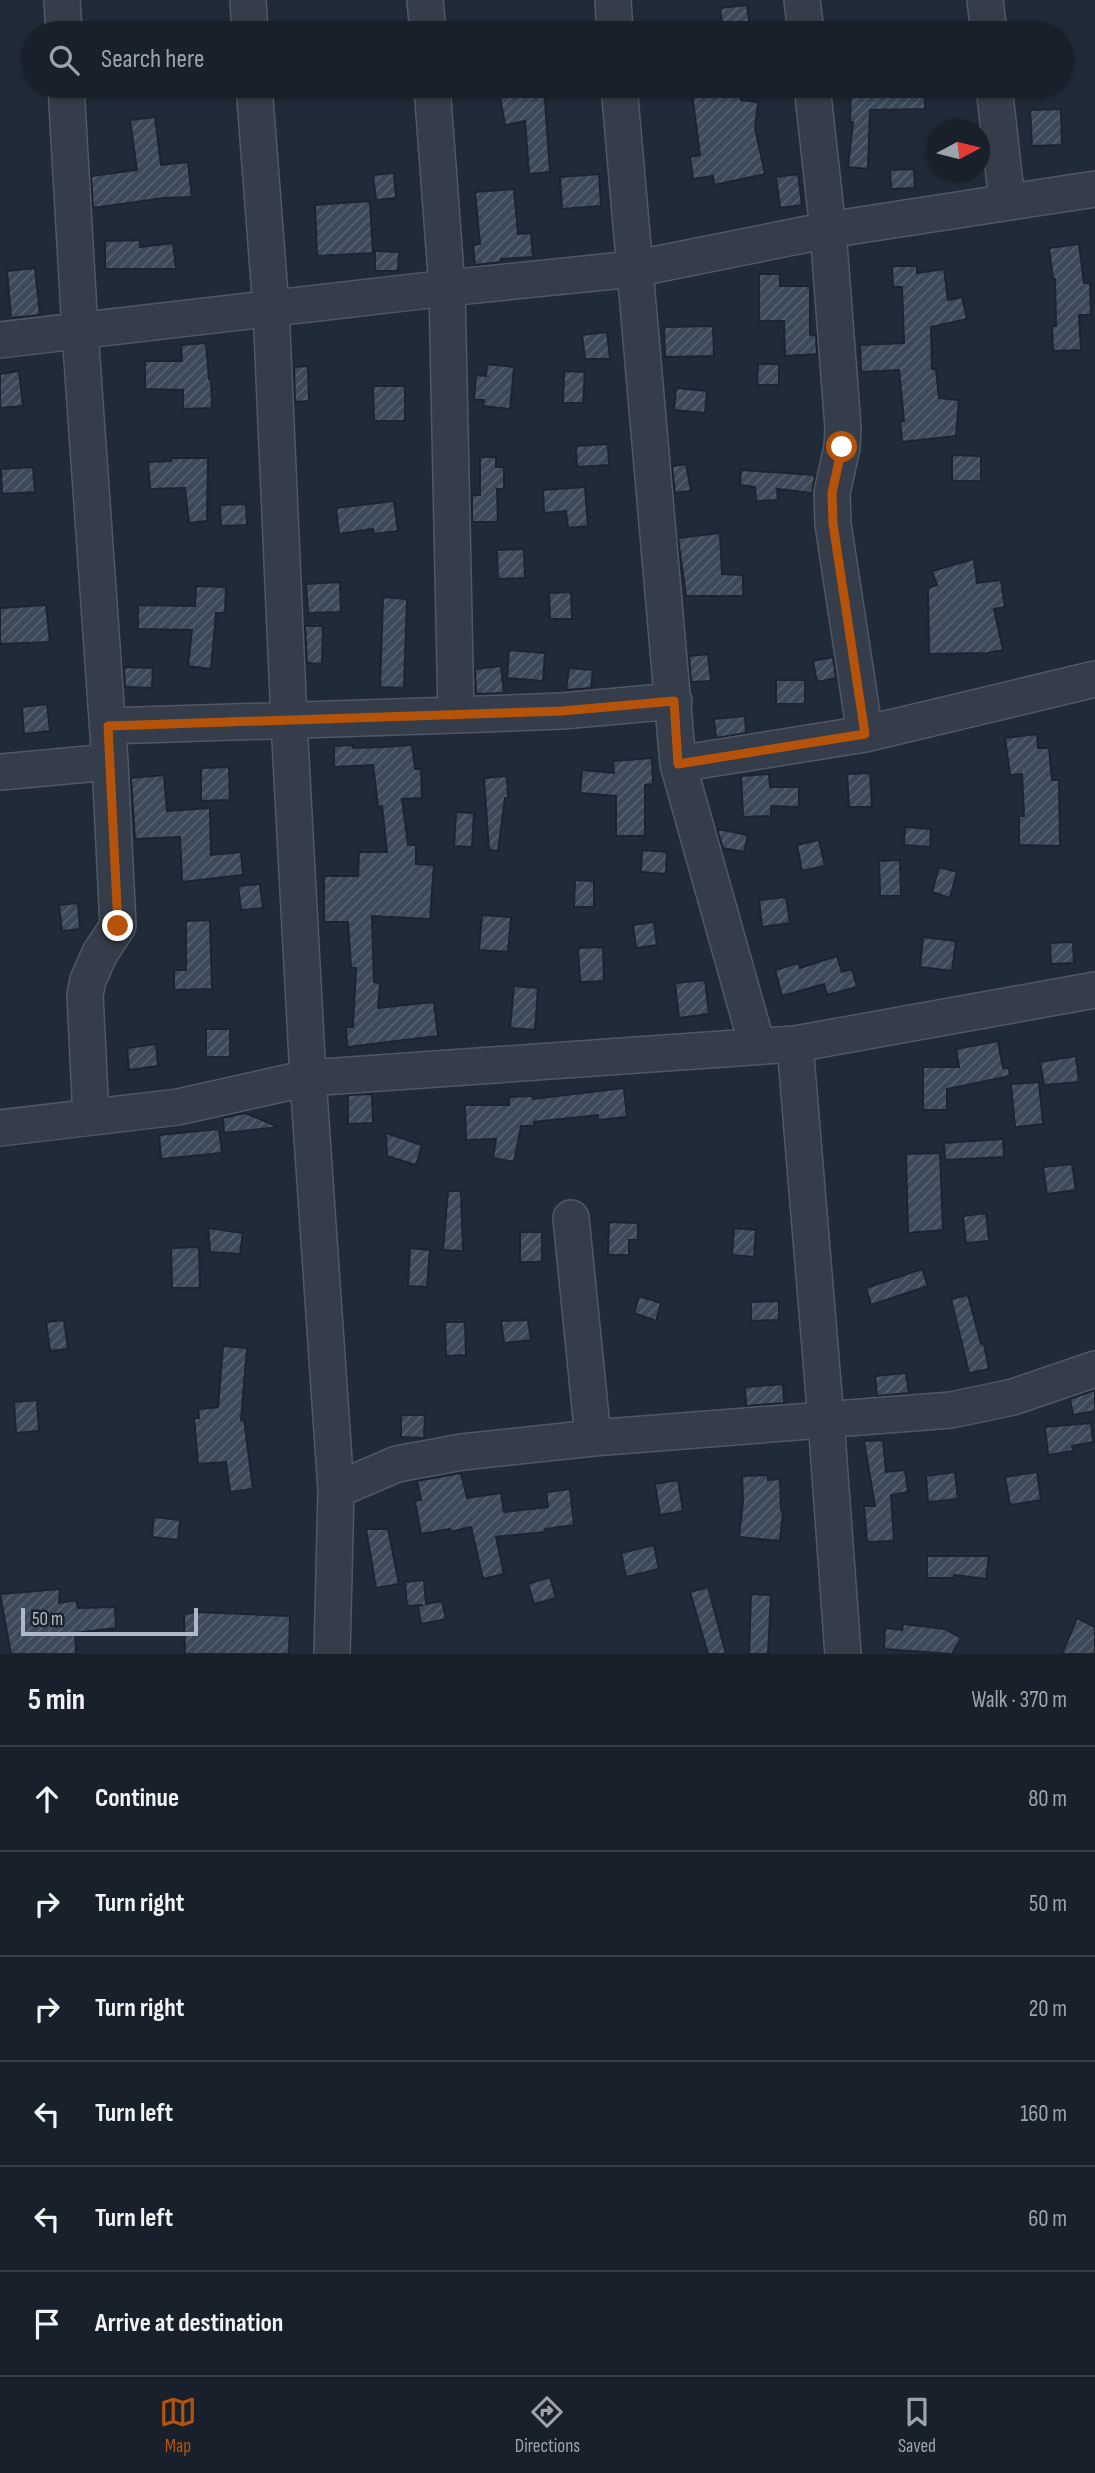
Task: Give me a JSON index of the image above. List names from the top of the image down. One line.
{"scale_bar":"50 m","north":"right","page":{"search":"Search here","scale":"50 m","heading":["5 min","Walk · 370 m"],"list":[["Continue","80 m"],["Turn right","50 m"],["Turn right","20 m"],["Turn left","160 m"],["Turn left","60 m"],"Arrive at destination"],"nav":["Map","Directions","Saved"]}}
